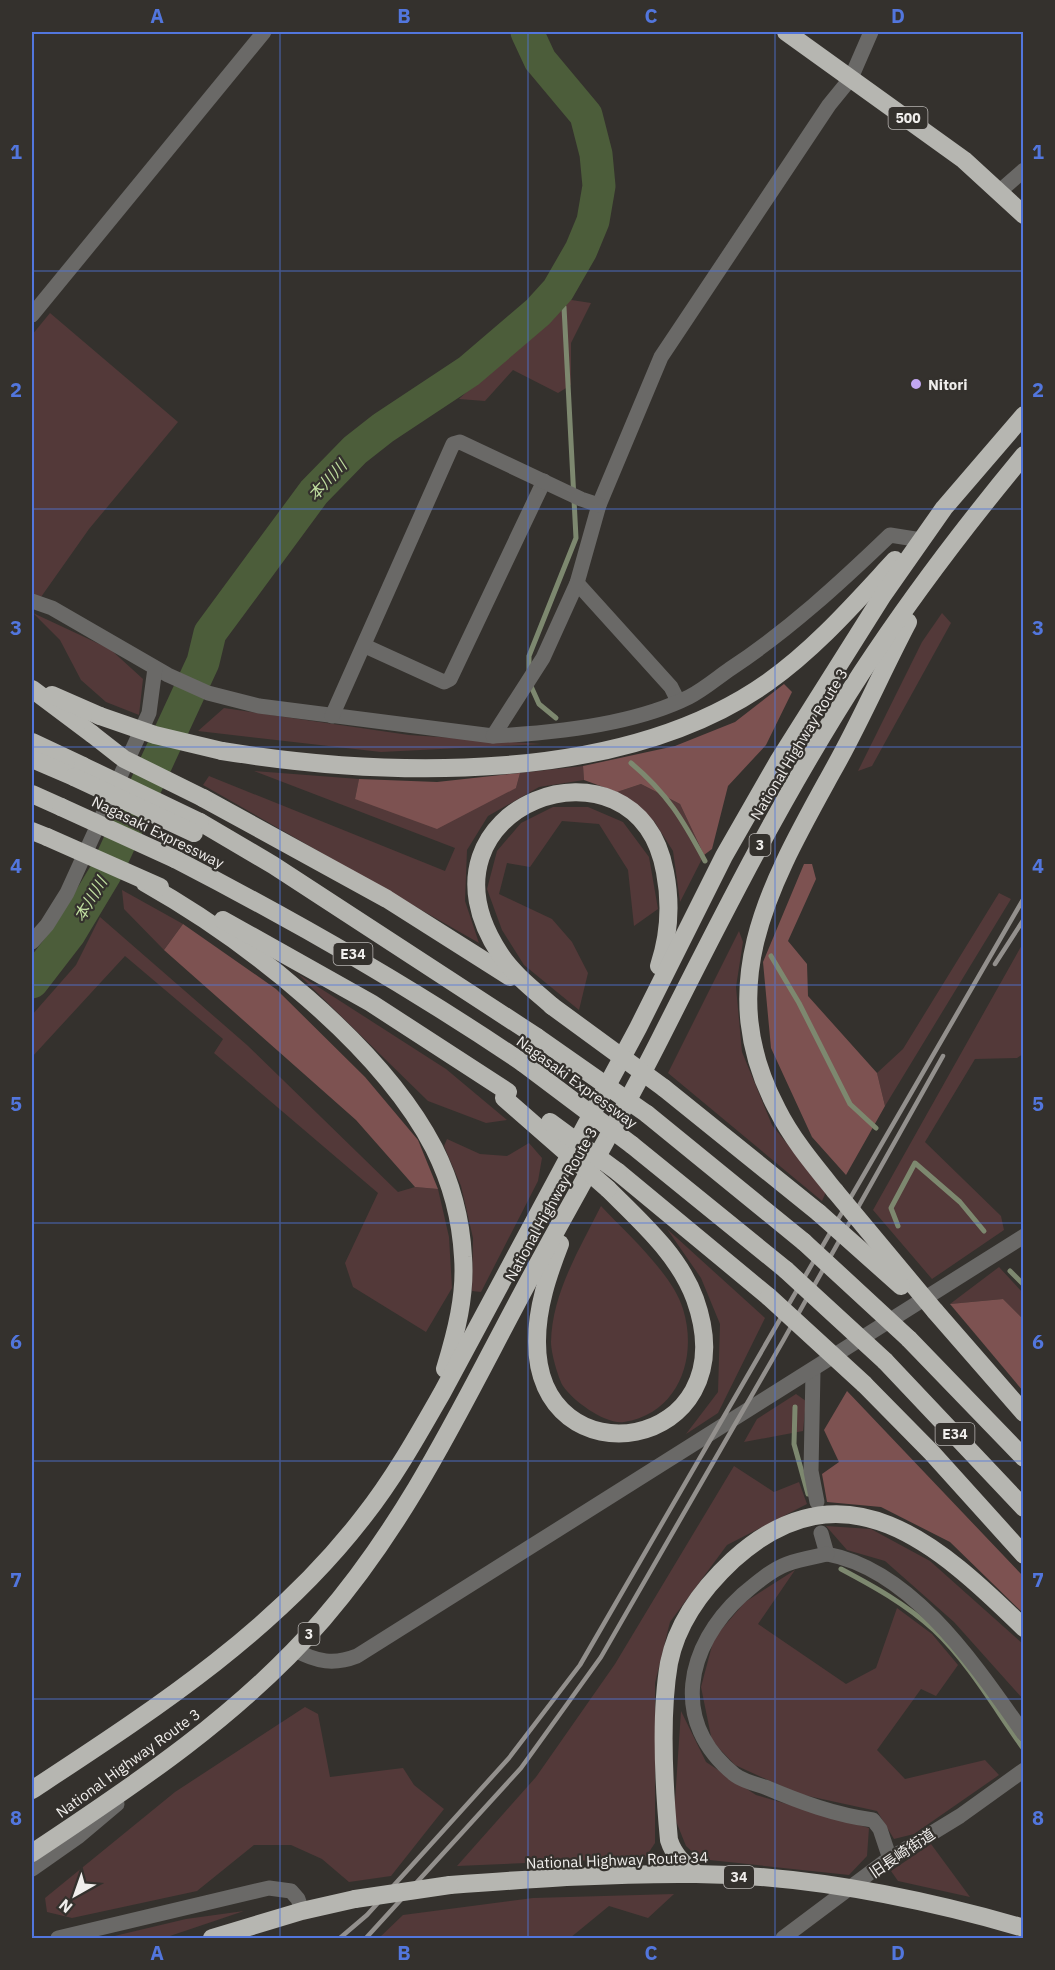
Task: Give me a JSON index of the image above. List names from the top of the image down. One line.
{"streets":{"highway":["500","National Highway Route 3","Nagasaki Expressway","3","E34","National Highway Route 34","34"],"street":["旧長崎街道"]},"crossings":[["旧長崎街道","National Highway Route 34"]],"water":["本川川"],"places":["Nitori"],"north":"bottom left","grid":{"columns":["A","B","C","D"],"rows":["1","2","3","4","5","6","7","8"]}}
